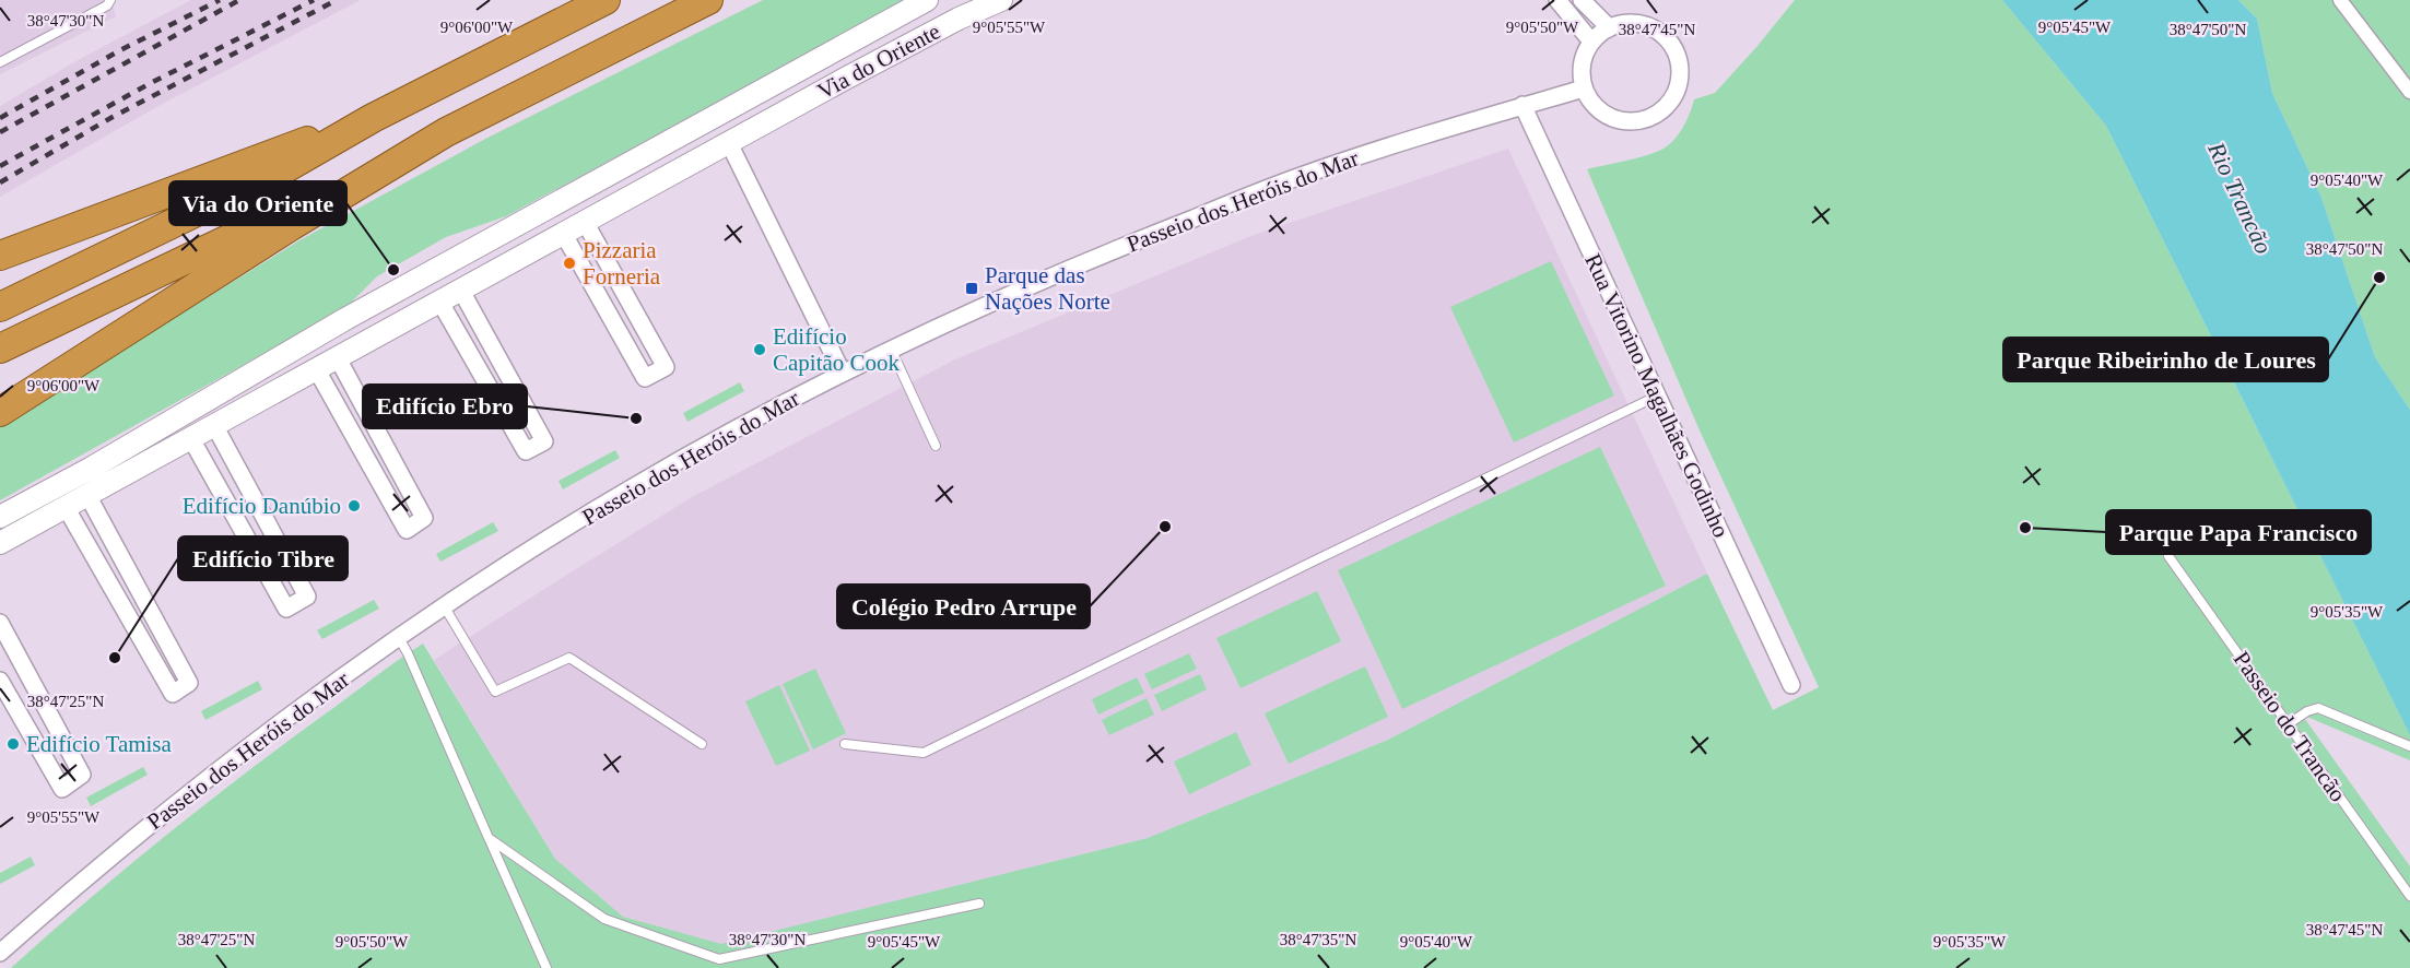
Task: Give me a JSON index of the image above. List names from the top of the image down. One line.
{"streets":{"street":["Via do Oriente","Passeio dos Heróis do Mar","Rua Vitorino Magalhães Godinho"],"lane":["Passeio do Trancão"]},"crossings":[["Passeio dos Heróis do Mar","Rua Vitorino Magalhães Godinho"]],"water":["Rio Trancão"],"places":{"other":["Pizzaria Forneria","Via do Oriente","Parque Ribeirinho de Loures","Edifício Capitão Cook","Edifício Ebro","Edifício Danúbio","Colégio Pedro Arrupe","Parque Papa Francisco","Edifício Tibre","Edifício Tamisa"],"transit":["Parque das Nações Norte"]},"coordinates":["38°47'30\"N","9°06'00\"W","9°05'55\"W","9°05'45\"W","9°05'50\"W","38°47'45\"N","38°47'50\"N","9°05'40\"W","9°05'35\"W","38°47'25\"N","38°47'35\"N"]}
